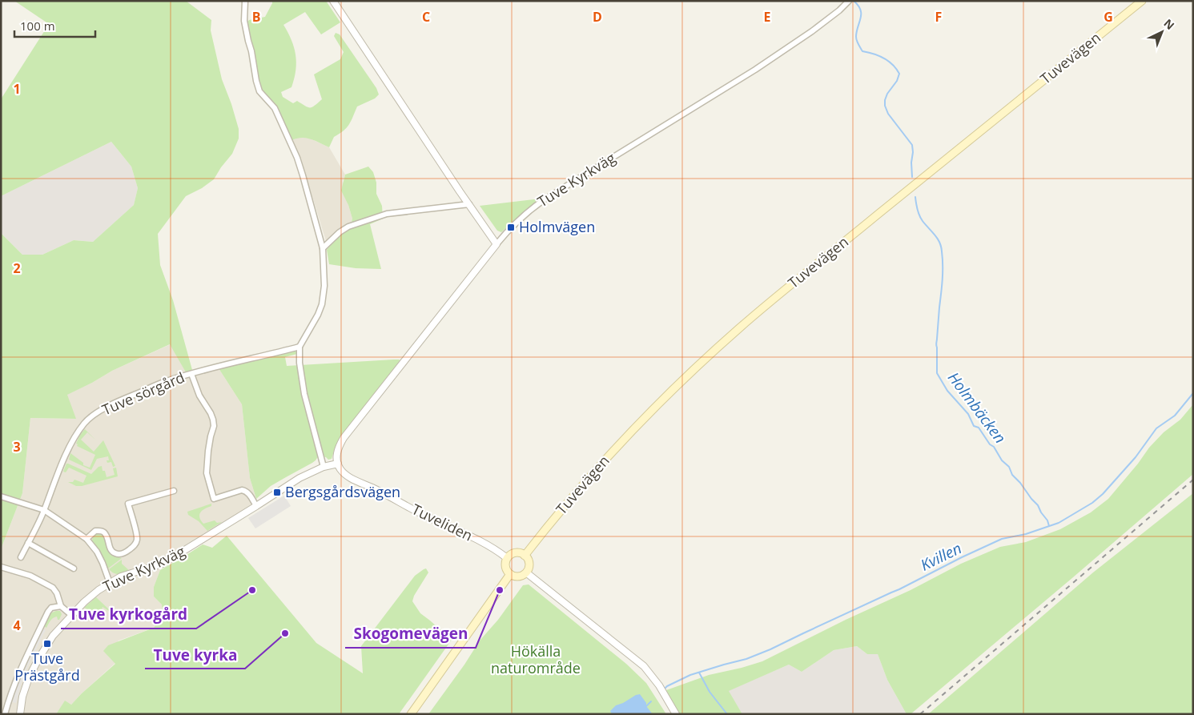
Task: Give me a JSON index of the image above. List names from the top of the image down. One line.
{"streets":{"main road":["Tuvevägen"],"street":["Tuve Kyrkväg","Tuve sörgård","Tuveliden"]},"crossings":[["Tuvevägen","Tuveliden"],["Tuve Kyrkväg","Tuveliden"]],"water":["Holmbäcken","Kvillen"],"parks":["Hökälla naturområde"],"places":{"transit":["Holmvägen","Bergsgårdsvägen","Tuve Prästgård"],"other":["Tuve kyrkogård","Skogomevägen","Tuve kyrka"]},"scale_bar":"100 m","north":"top right","grid":{"columns":["B","C","D","E","F","G"],"rows":["1","2","3","4"]}}
